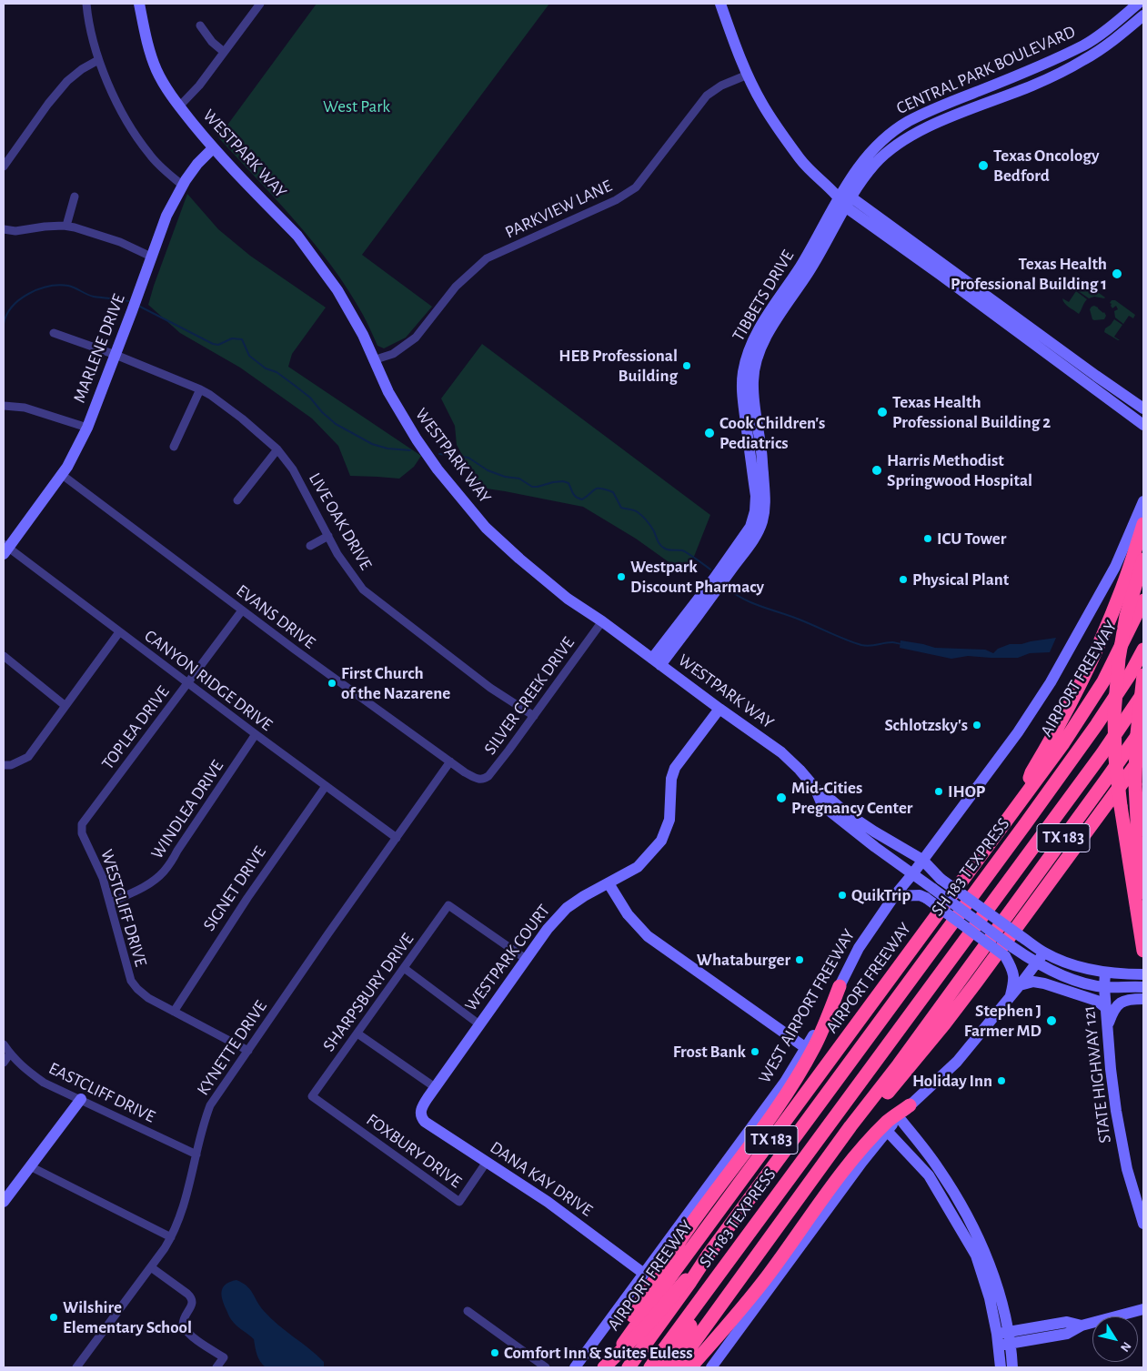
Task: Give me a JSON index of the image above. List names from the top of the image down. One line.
{"streets":{"highway":["AIRPORT FREEWAY","TX 183","SH 183 TEXPRESS"],"street":["CENTRAL PARK BOULEVARD","WESTPARK WAY","PARKVIEW LANE","TIBBETS DRIVE","MARLENE DRIVE","LIVE OAK DRIVE","EVANS DRIVE","CANYON RIDGE DRIVE","SILVER CREEK DRIVE","TOPLEA DRIVE","WINDLEA DRIVE","SIGNET DRIVE","WESTCLIFF DRIVE","WESTPARK COURT","SHARPSBURY DRIVE","WEST AIRPORT FREEWAY","KYNETTE DRIVE","STATE HIGHWAY 121","EASTCLIFF DRIVE","FOXBURY DRIVE","DANA KAY DRIVE"]},"crossings":[["CENTRAL PARK BOULEVARD","TIBBETS DRIVE"],["WESTPARK WAY","PARKVIEW LANE"],["WESTPARK WAY","TIBBETS DRIVE"],["WESTPARK WAY","MARLENE DRIVE"],["WESTPARK WAY","SILVER CREEK DRIVE"],["WESTPARK WAY","WESTPARK COURT"],["WESTPARK WAY","WEST AIRPORT FREEWAY"],["MARLENE DRIVE","LIVE OAK DRIVE"],["MARLENE DRIVE","EVANS DRIVE"],["MARLENE DRIVE","CANYON RIDGE DRIVE"],["LIVE OAK DRIVE","SILVER CREEK DRIVE"],["EVANS DRIVE","SILVER CREEK DRIVE"],["EVANS DRIVE","TOPLEA DRIVE"],["EVANS DRIVE","KYNETTE DRIVE"],["AIRPORT FREEWAY","WEST AIRPORT FREEWAY"],["CANYON RIDGE DRIVE","TOPLEA DRIVE"],["CANYON RIDGE DRIVE","WINDLEA DRIVE"],["CANYON RIDGE DRIVE","SIGNET DRIVE"],["CANYON RIDGE DRIVE","KYNETTE DRIVE"],["TOPLEA DRIVE","WESTCLIFF DRIVE"],["WINDLEA DRIVE","WESTCLIFF DRIVE"],["SIGNET DRIVE","WESTCLIFF DRIVE"],["WESTCLIFF DRIVE","KYNETTE DRIVE"],["WESTPARK COURT","SHARPSBURY DRIVE"],["WESTPARK COURT","DANA KAY DRIVE"],["SHARPSBURY DRIVE","FOXBURY DRIVE"],["WEST AIRPORT FREEWAY","DANA KAY DRIVE"],["KYNETTE DRIVE","EASTCLIFF DRIVE"],["FOXBURY DRIVE","DANA KAY DRIVE"]],"parks":["West Park"],"places":["Texas Oncology Bedford","Texas Health Professional Building 1","HEB Professional Building","Texas Health Professional Building 2","Cook Children's Pediatrics","Harris Methodist Springwood Hospital","ICU Tower","Westpark Discount Pharmacy","Physical Plant","First Church of the Nazarene","Schlotzsky's","IHOP","Mid-Cities Pregnancy Center","QuikTrip","Whataburger","Stephen J Farmer MD","Frost Bank","Holiday Inn","Wilshire Elementary School","Comfort Inn & Suites Euless"],"north":"bottom right"}
